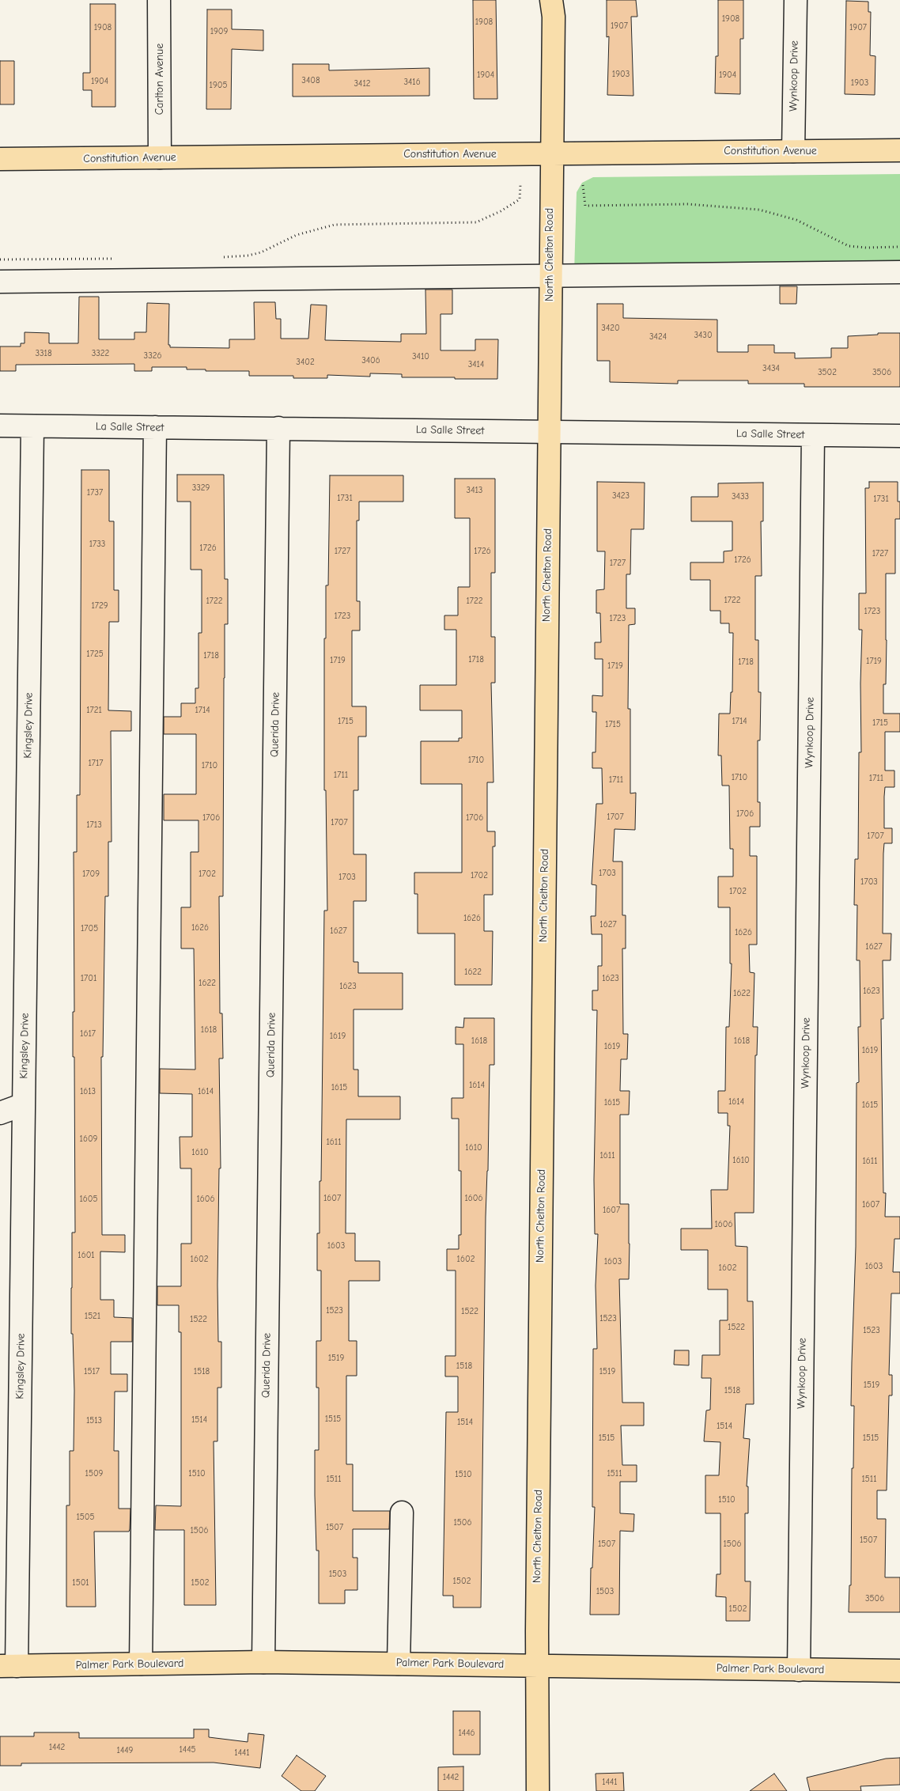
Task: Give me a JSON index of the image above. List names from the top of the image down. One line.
{"streets":{"main road":["Constitution Avenue","North Chelton Road","Palmer Park Boulevard"],"street":["Wynkoop Drive","Carlton Avenue","La Salle Street","Querida Drive","Kingsley Drive"]},"crossings":[["Wynkoop Drive","Constitution Avenue"],["Wynkoop Drive","La Salle Street"],["Wynkoop Drive","Palmer Park Boulevard"],["Carlton Avenue","Constitution Avenue"],["Constitution Avenue","North Chelton Road"],["North Chelton Road","La Salle Street"],["North Chelton Road","Palmer Park Boulevard"],["La Salle Street","Querida Drive"],["La Salle Street","Kingsley Drive"],["Querida Drive","Palmer Park Boulevard"],["Kingsley Drive","Palmer Park Boulevard"]],"house_numbers":["1908","1908","1907","1908","1907","1909","1903","1904","1904","3408","1904","3416","1903","3412","1905","3420","3430","3424","3318","3322","3326","3410","3406","3402","3414","3434","3502","3506","3329","3413","1737","3423","3433","1731","1731","1733","1726","1727","1726","1727","1726","1727","1722","1722","1722","1729","1723","1723","1723","1725","1718","1718","1719","1719","1718","1719","1721","1714","1715","1714","1715","1715","1710","1717","1710","1711","1710","1711","1711","1706","1707","1706","1706","1707","1713","1707","1703","1709","1702","1702","1703","1703","1702","1626","1627","1626","1705","1627","1626","1627","1622","1701","1623","1622","1623","1623","1622","1618","1617","1619","1618","1618","1619","1619","1614","1615","1613","1614","1614","1615","1615","1609","1611","1610","1610","1611","1610","1611","1607","1606","1605","1606","1607","1607","1606","1603","1601","1602","1602","1603","1603","1602","1523","1522","1521","1523","1522","1522","1523","1519","1518","1517","1518","1519","1519","1518","1515","1514","1513","1514","1514","1515","1515","1509","1510","1511","1510","1511","1511","1510","1505","1506","1507","1506","1507","1507","1506","1503","1502","1501","1502","1503","3506","1502","1446","1442","1445","1449","1441","1442","1441"]}
